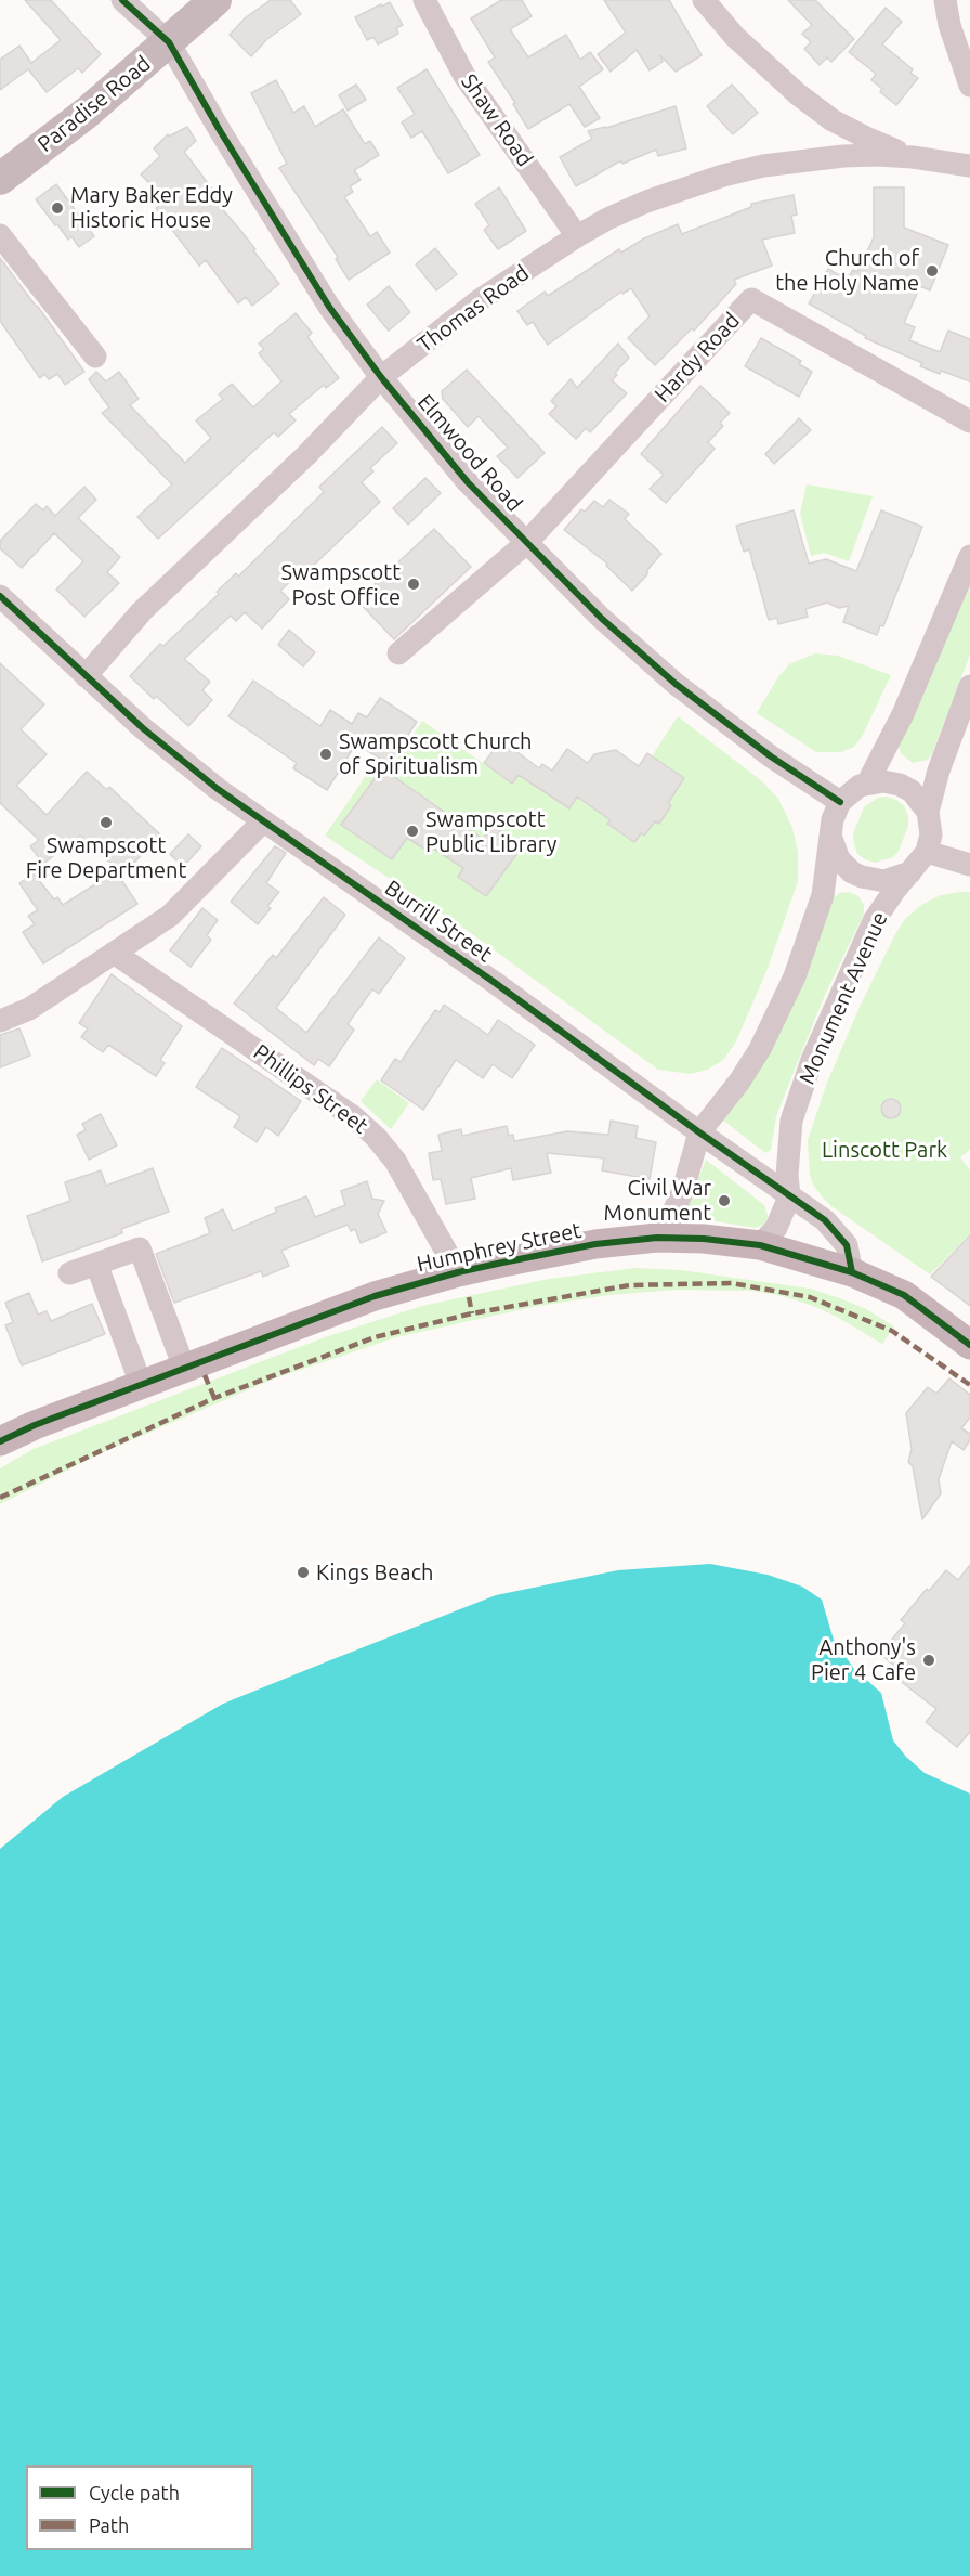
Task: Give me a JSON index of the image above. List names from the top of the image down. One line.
{"streets":{"highway":["Paradise Road"],"main road":["Humphrey Street"],"street":["Shaw Road","Thomas Road","Hardy Road","Elmwood Road","Burrill Street","Monument Avenue","Phillips Street"]},"crossings":[["Paradise Road","Elmwood Road"],["Shaw Road","Thomas Road"],["Thomas Road","Elmwood Road"],["Thomas Road","Burrill Street"],["Hardy Road","Elmwood Road"],["Elmwood Road","Monument Avenue"],["Burrill Street","Monument Avenue"],["Burrill Street","Humphrey Street"],["Monument Avenue","Humphrey Street"],["Phillips Street","Humphrey Street"]],"parks":["Linscott Park"],"places":["Mary Baker Eddy Historic House","Church of the Holy Name","Swampscott Post Office","Swampscott Church of Spiritualism","Swampscott Fire Department","Swampscott Public Library","Civil War Monument","Kings Beach","Anthony's Pier 4 Cafe"],"legend":["Cycle path","Path"]}
